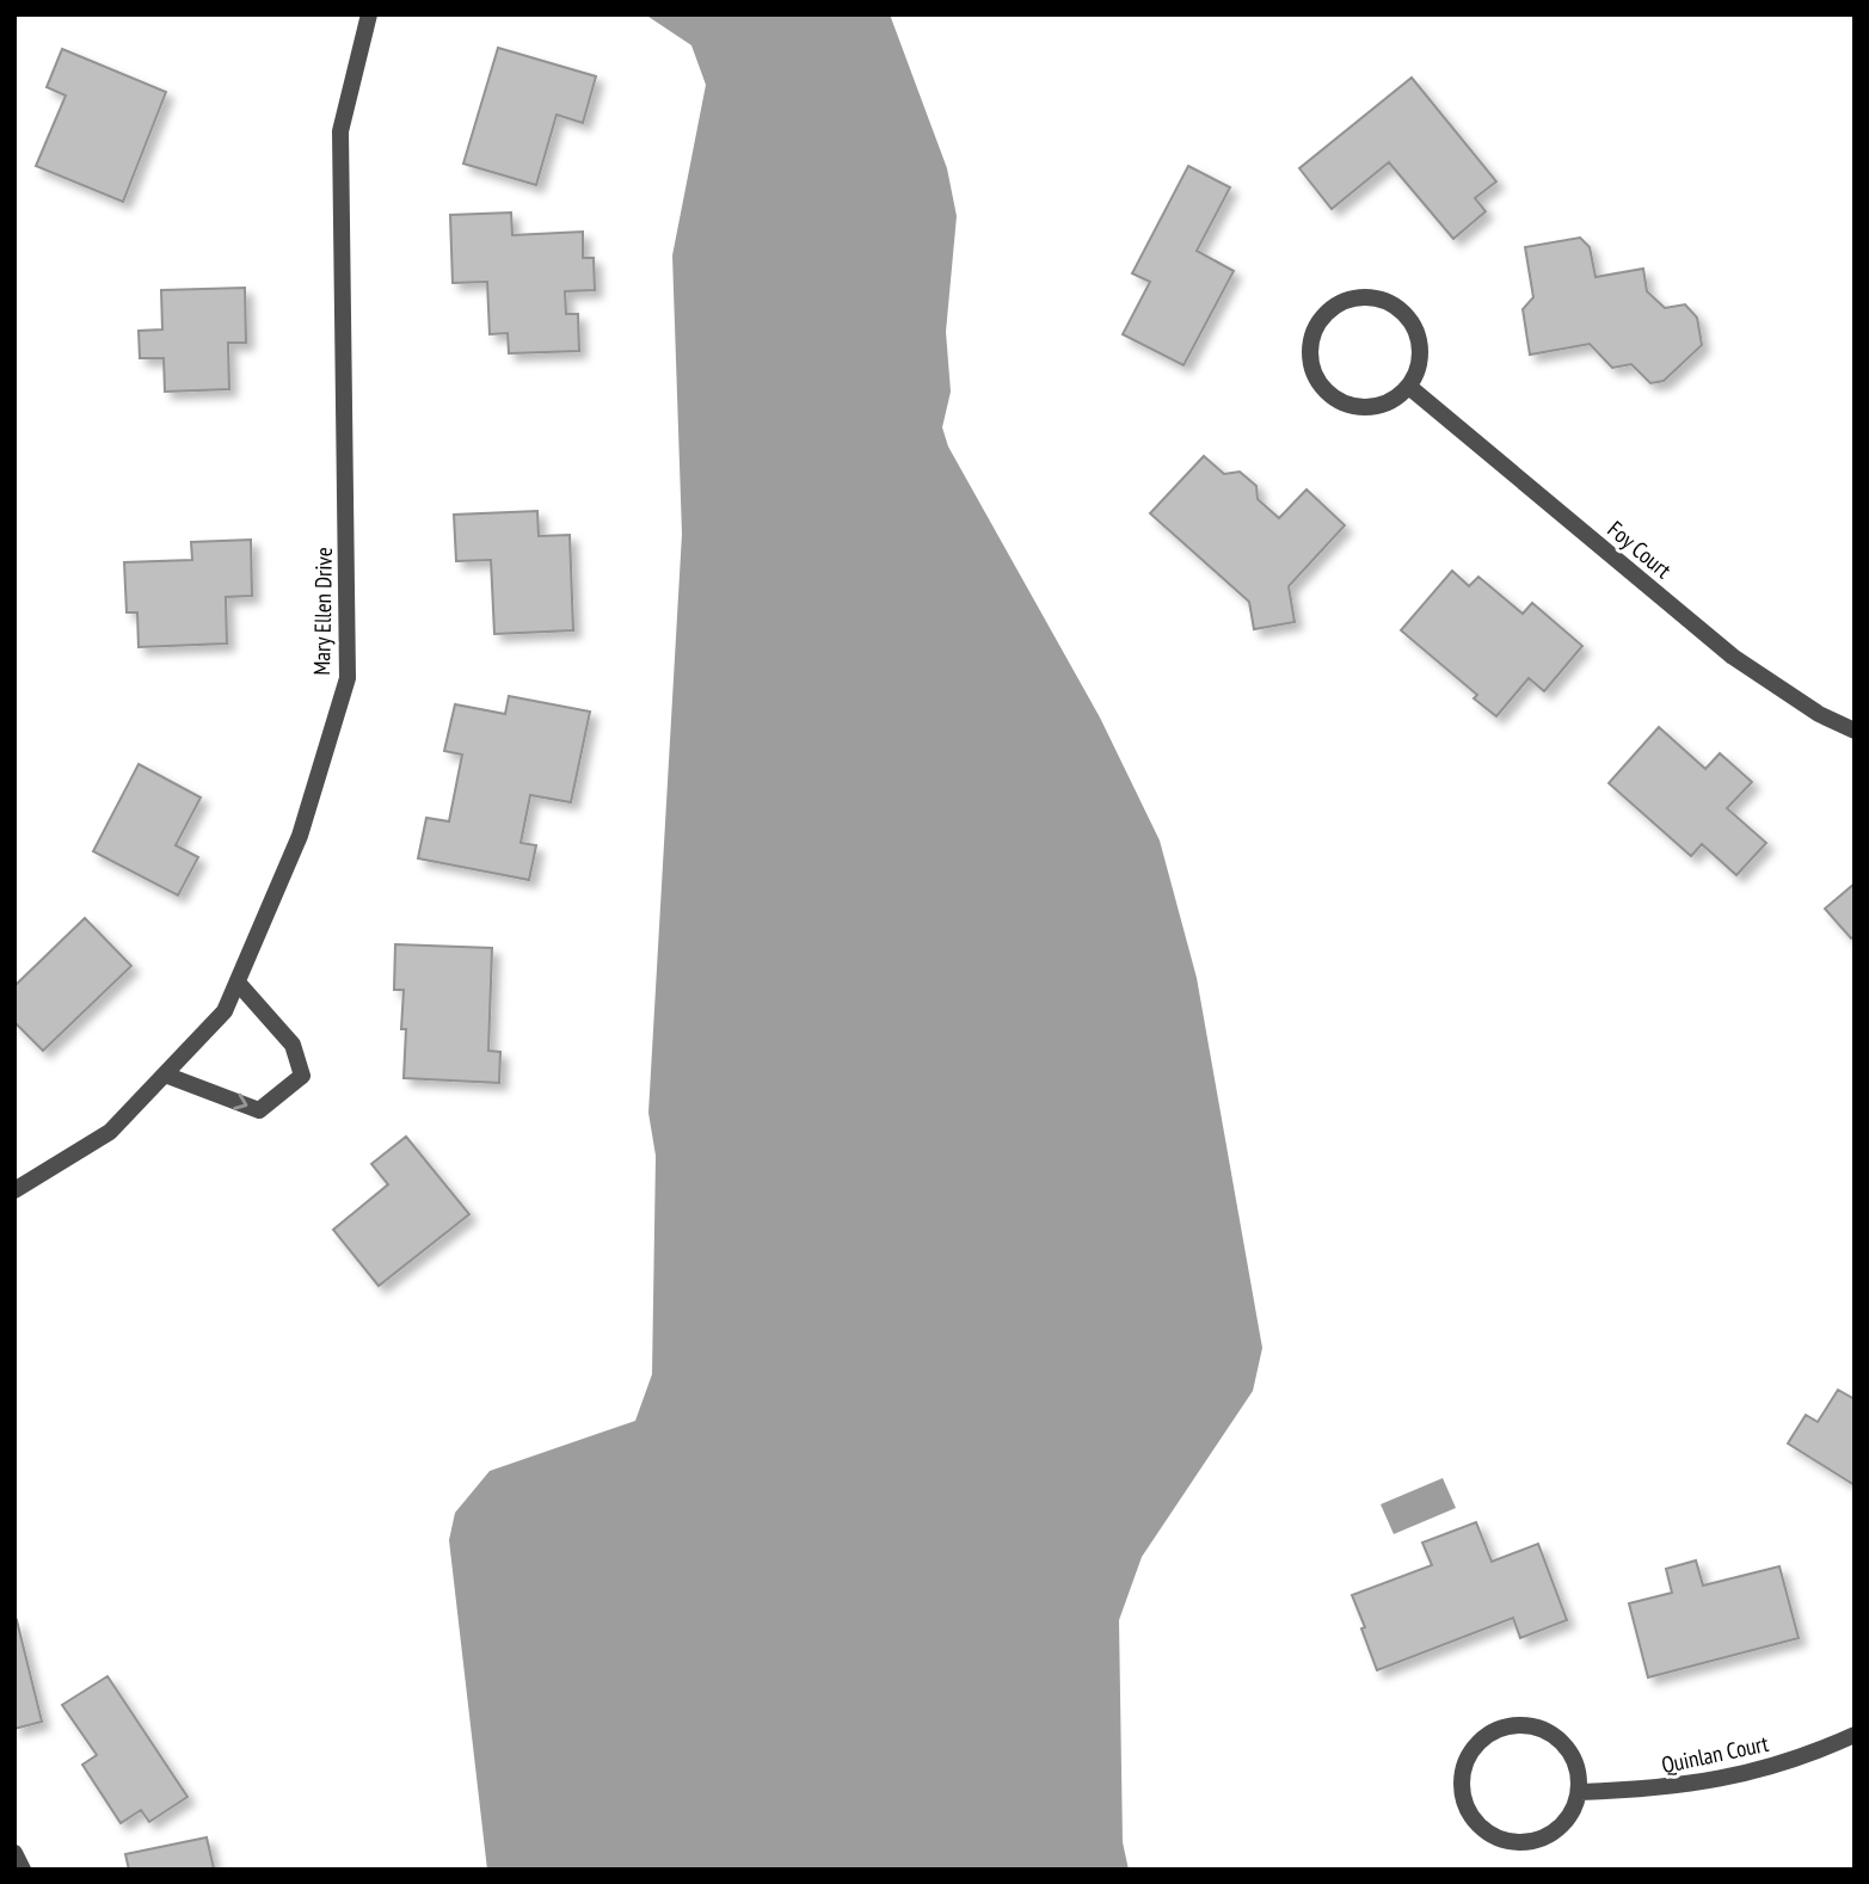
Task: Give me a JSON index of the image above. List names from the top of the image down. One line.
{"streets":{"street":["Foy Court","Mary Ellen Drive","Quinlan Court"]}}
